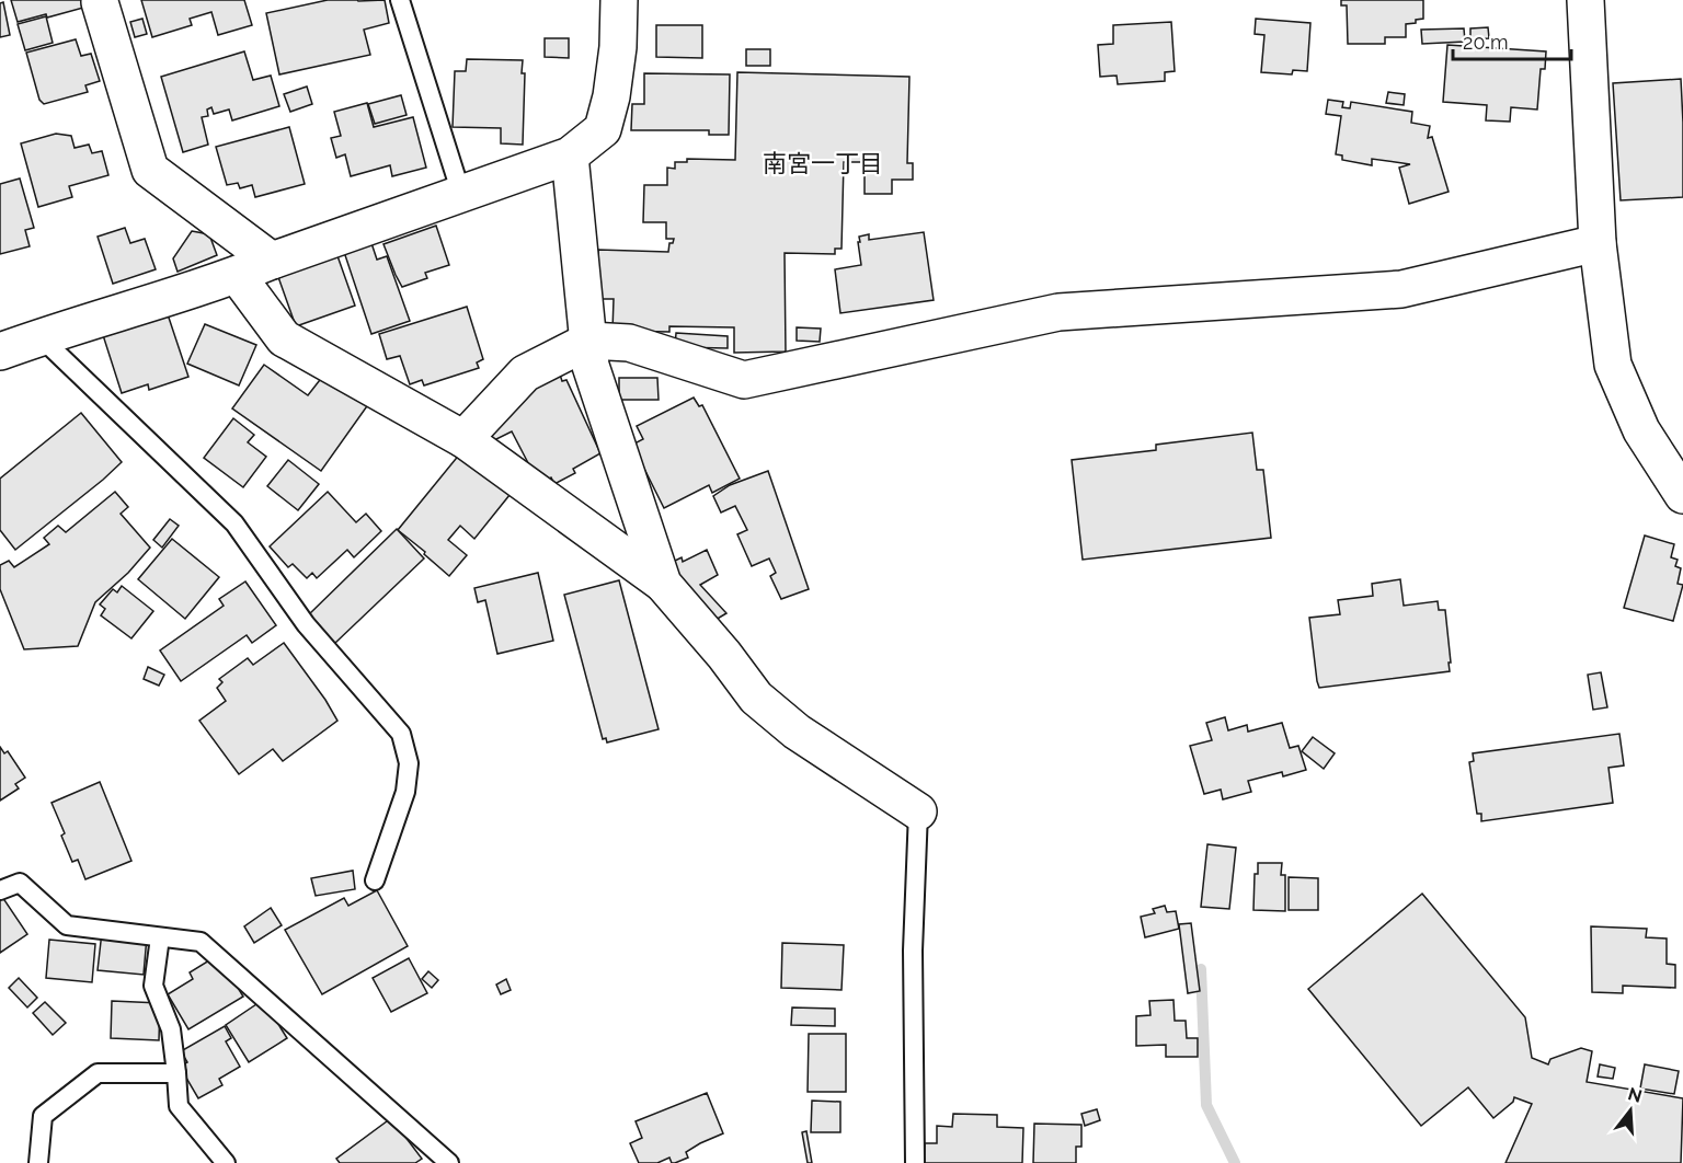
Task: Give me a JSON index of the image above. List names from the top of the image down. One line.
{"districts":["南宮一丁目"],"scale_bar":"20 m","north":"top"}
